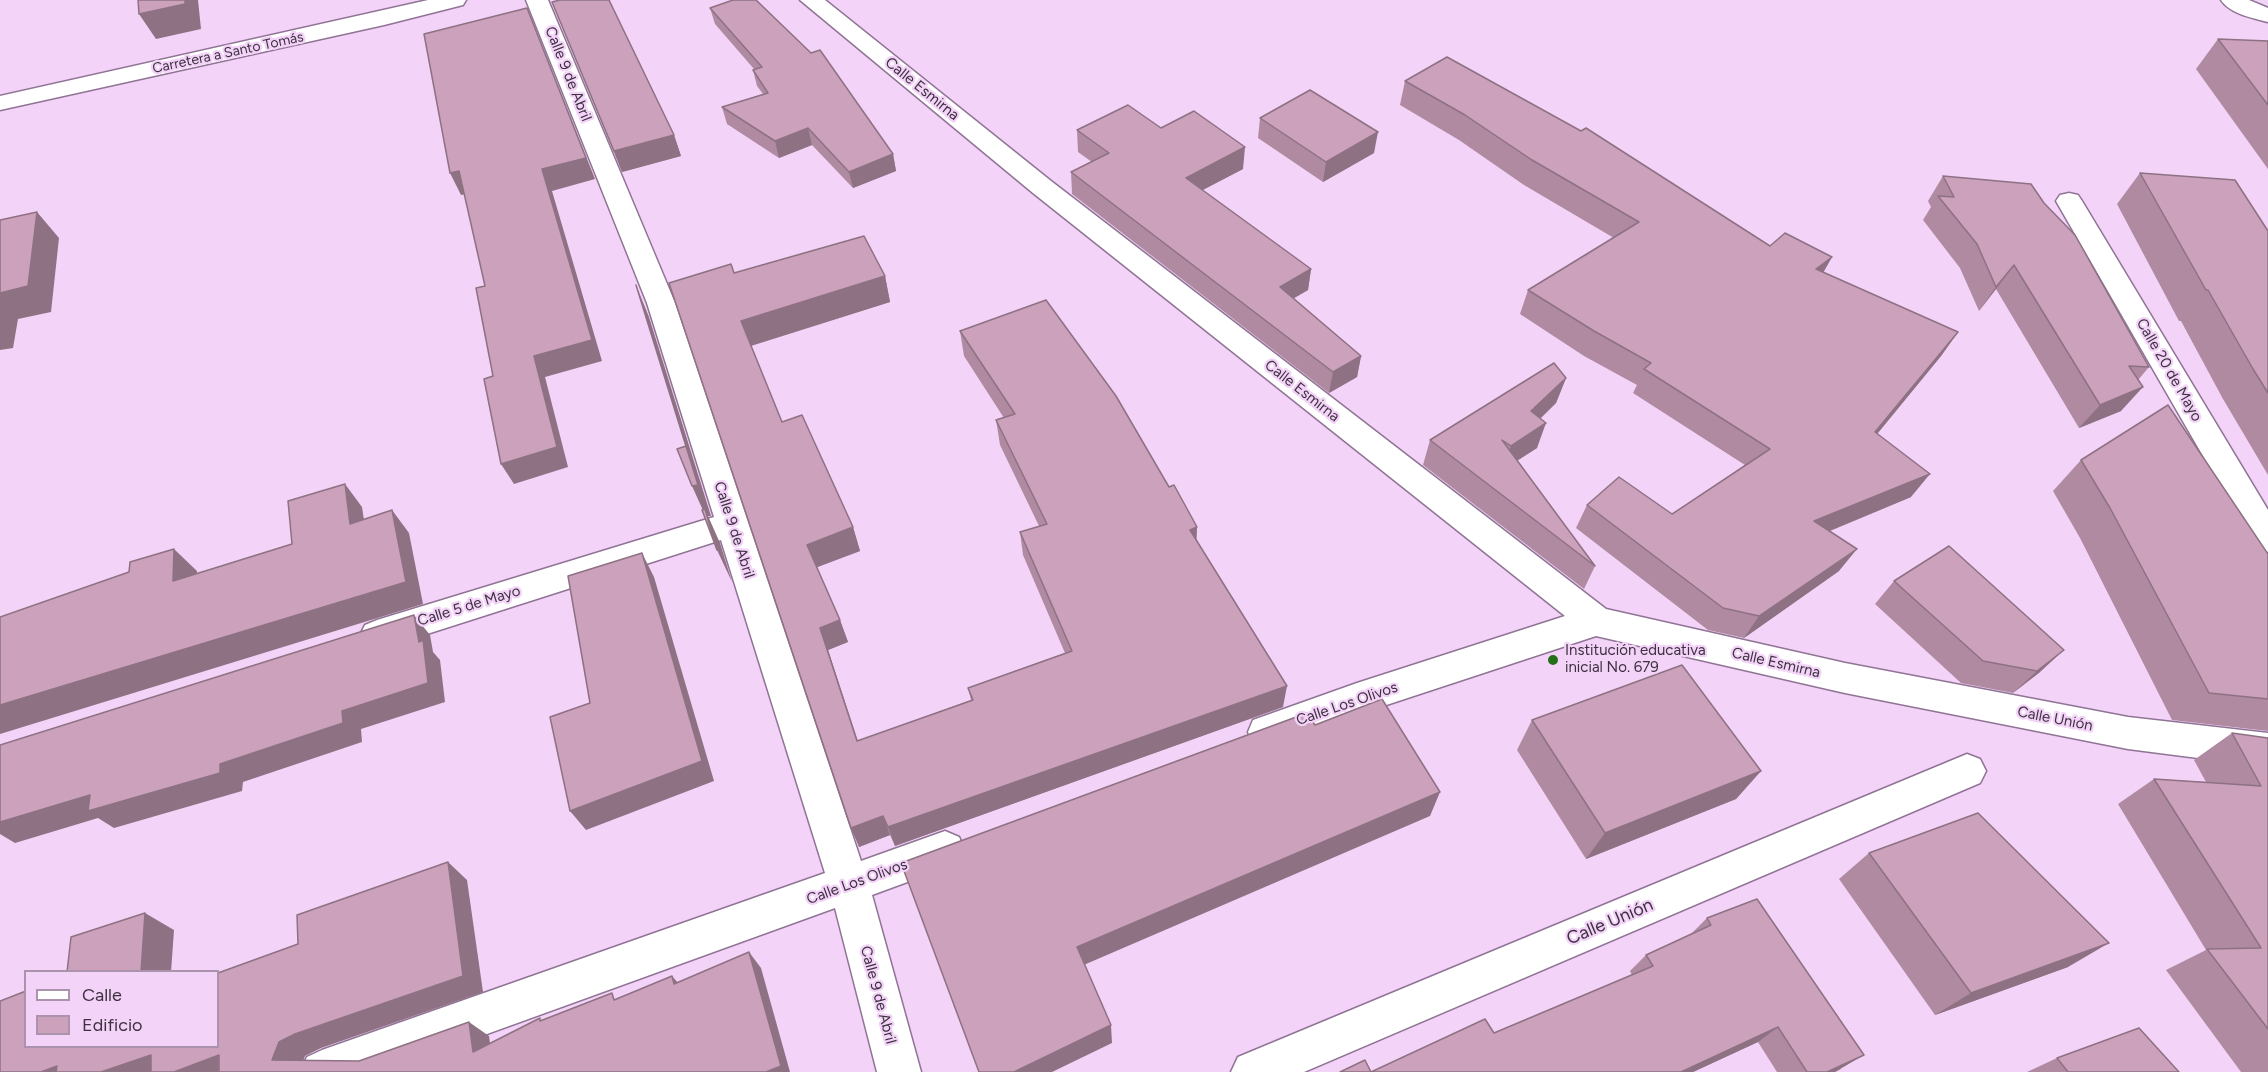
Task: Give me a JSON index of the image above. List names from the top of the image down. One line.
{"streets":{"street":["Carretera a Santo Tomás","Calle 9 de Abril","Calle Esmirna","Calle 20 de Mayo","Calle 5 de Mayo","Calle Los Olivos","Calle Unión"]},"crossings":[["Calle 9 de Abril","Calle 5 de Mayo"],["Calle 9 de Abril","Calle Los Olivos"],["Calle Esmirna","Calle Los Olivos"],["Calle Esmirna","Calle Unión"]],"places":["Institución educativa inicial No. 679"],"legend":["Calle","Edificio"]}
